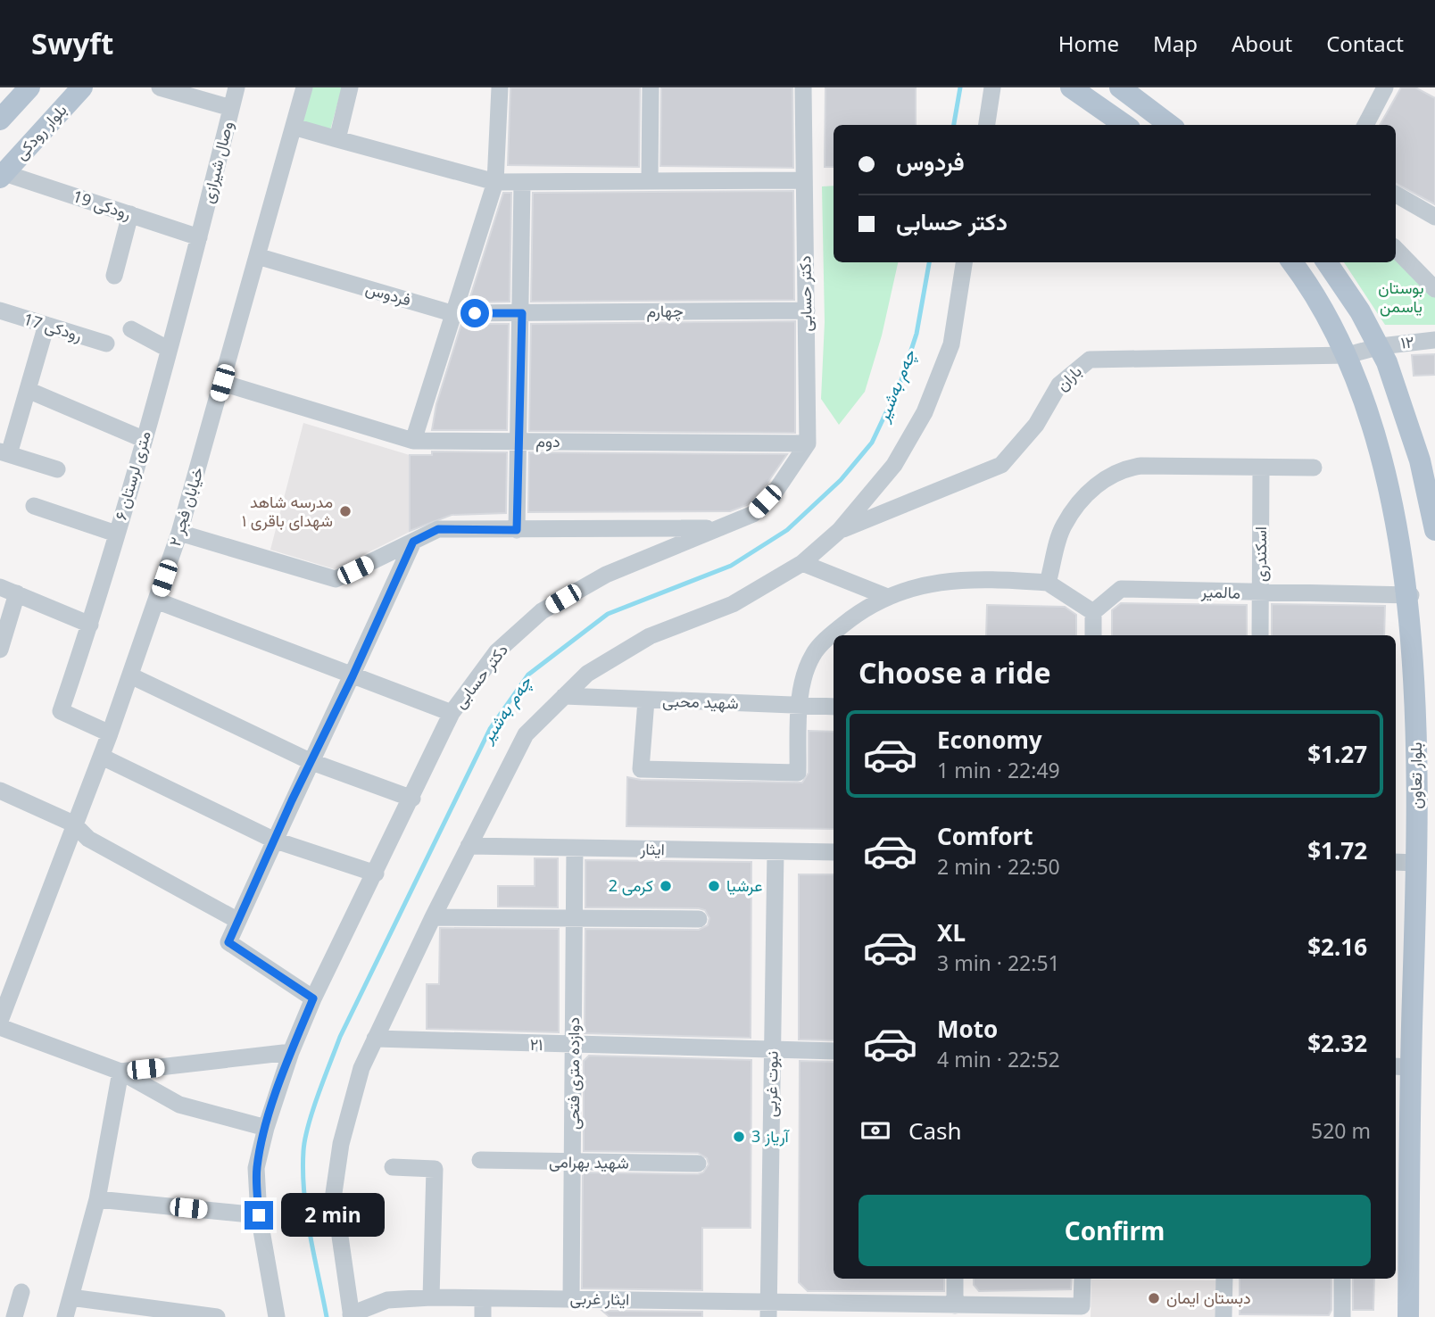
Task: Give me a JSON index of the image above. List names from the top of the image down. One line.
{"streets":{"main road":["بلوار رودکی","بلوار تعاون"],"street":["وصال شیرازی","رودکی 19","دکتر حسابی","فردوس","چهارم","رودکی 17","۱۲","باران","دوم","۶ متری لرستان","خیابان فجر ۲","اسکندری","مالمیر","شهید محبی","ایثار","۲۱","دوازده متری فتحی","نبوت غربی","شهید بهرامی","ایثار غربی"]},"crossings":[["بلوار رودکی","رودکی 19"],["وصال شیرازی","رودکی 19"],["وصال شیرازی","۶ متری لرستان"],["رودکی 19","۶ متری لرستان"],["دکتر حسابی","چهارم"],["دکتر حسابی","دوم"],["فردوس","چهارم"],["فردوس","خیابان فجر ۲"],["۱۲","باران"],["۱۲","بلوار تعاون"],["باران","بلوار تعاون"],["دوم","خیابان فجر ۲"],["۶ متری لرستان","خیابان فجر ۲"],["اسکندری","مالمیر"],["مالمیر","بلوار تعاون"],["ایثار","دوازده متری فتحی"],["ایثار","نبوت غربی"],["۲۱","دوازده متری فتحی"],["۲۱","نبوت غربی"],["دوازده متری فتحی","شهید بهرامی"],["دوازده متری فتحی","ایثار غربی"],["نبوت غربی","ایثار غربی"]],"water":["چەم بەشیر"],"parks":["بوستان یاسمن"],"places":["مدرسه شاهد شهدای باقری ۱","کرمی 2","عرشیا","آریاز 3","دبستان ایمان"],"page":{"header":"Swyft","nav":["Home","Map","About","Contact"],"banner":["فردوس","دکتر حسابی"],"heading":"Choose a ride","list":[{"name":"Economy","note":"1 min · 22:49","value":"$1.27"},{"name":"Comfort","note":"2 min · 22:50","value":"$1.72"},{"name":"XL","note":"3 min · 22:51","value":"$2.16"},{"name":"Moto","note":"4 min · 22:52","value":"$2.32"}],"pay":["Cash","520 m"],"buttons":"Confirm","bubble":"2 min"}}
